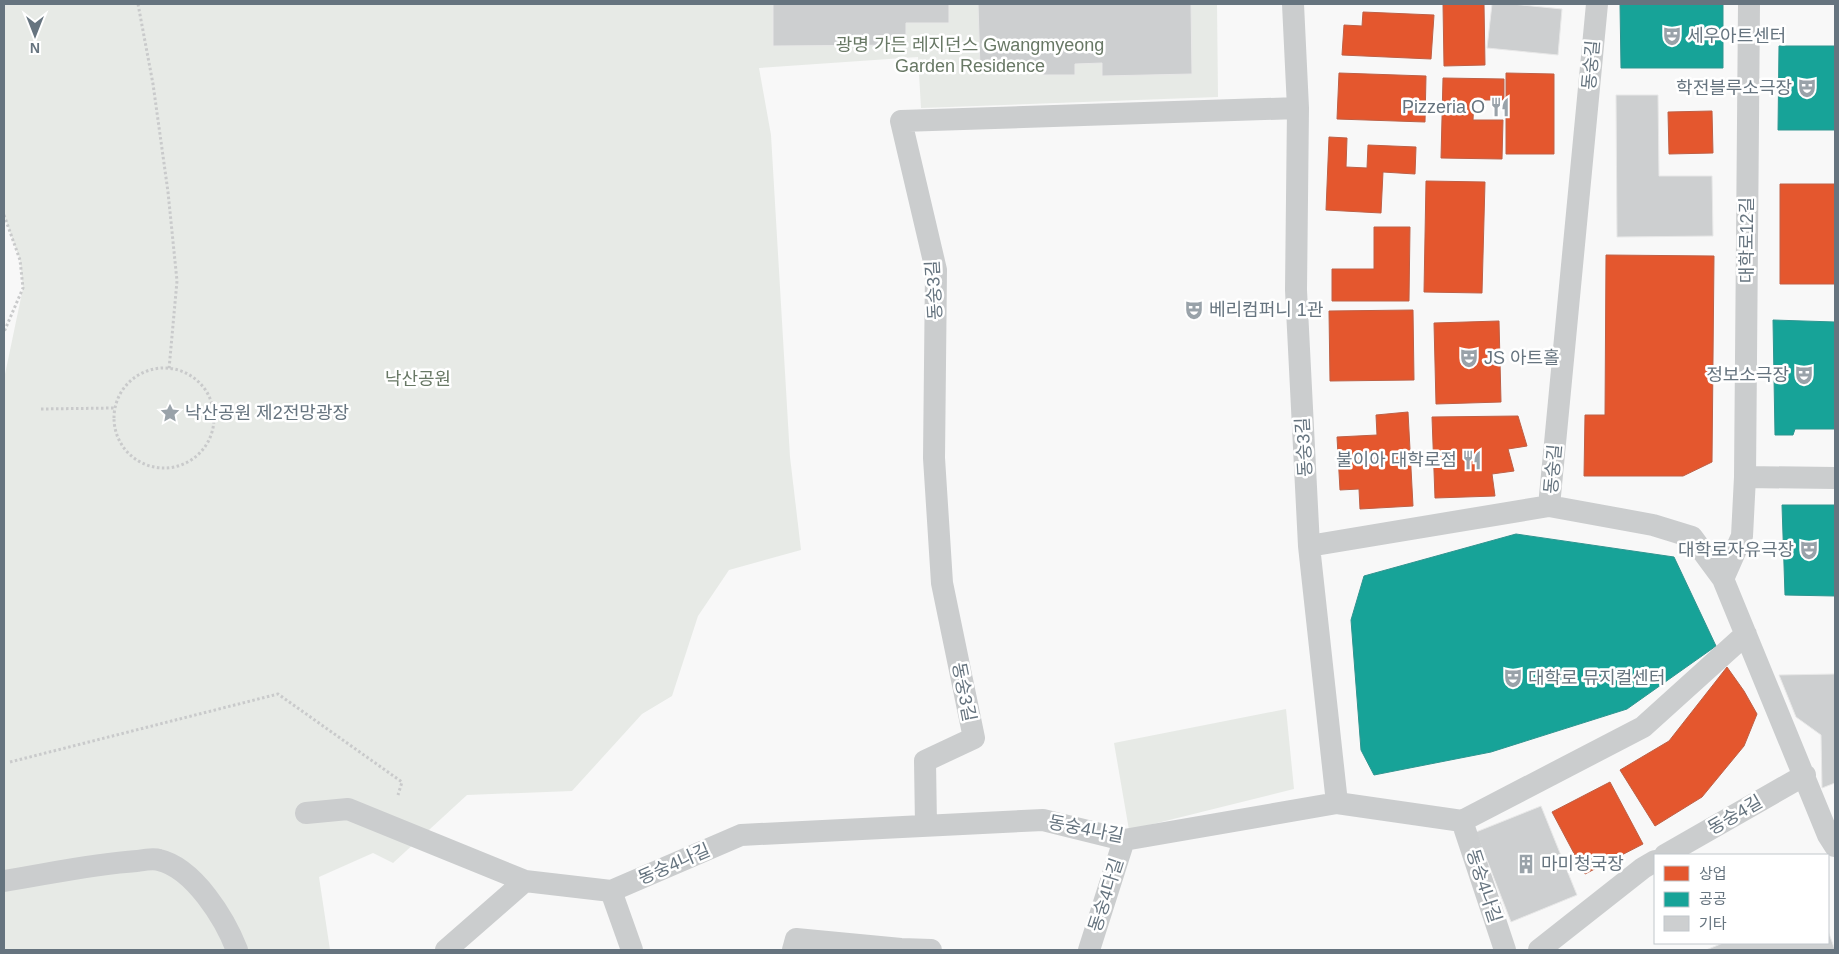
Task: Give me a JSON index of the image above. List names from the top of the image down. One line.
{"streets":{"lane":["동숭길","대학로12길","동숭3길","동숭4길","동숭4나길","동숭4다길"]},"crossings":[["동숭길","대학로12길"],["동숭길","동숭4길"],["동숭3길","동숭4나길"],["동숭4나길","동숭4다길"]],"parks":["광명 가든 레지던스 Gwangmyeong Garden Residence","낙산공원"],"places":{"theatre":["세우아트센터","학전블루소극장","베리컴퍼니 1관","JS 아트홀","정보소극장","대학로자유극장","대학로 뮤지컬센터"],"restaurant":["Pizzeria O","불이아 대학로점"],"place":["낙산공원 제2전망광장"],"building":["마미청국장"]},"legend":["상업","공공","기타"],"north":"bottom"}
